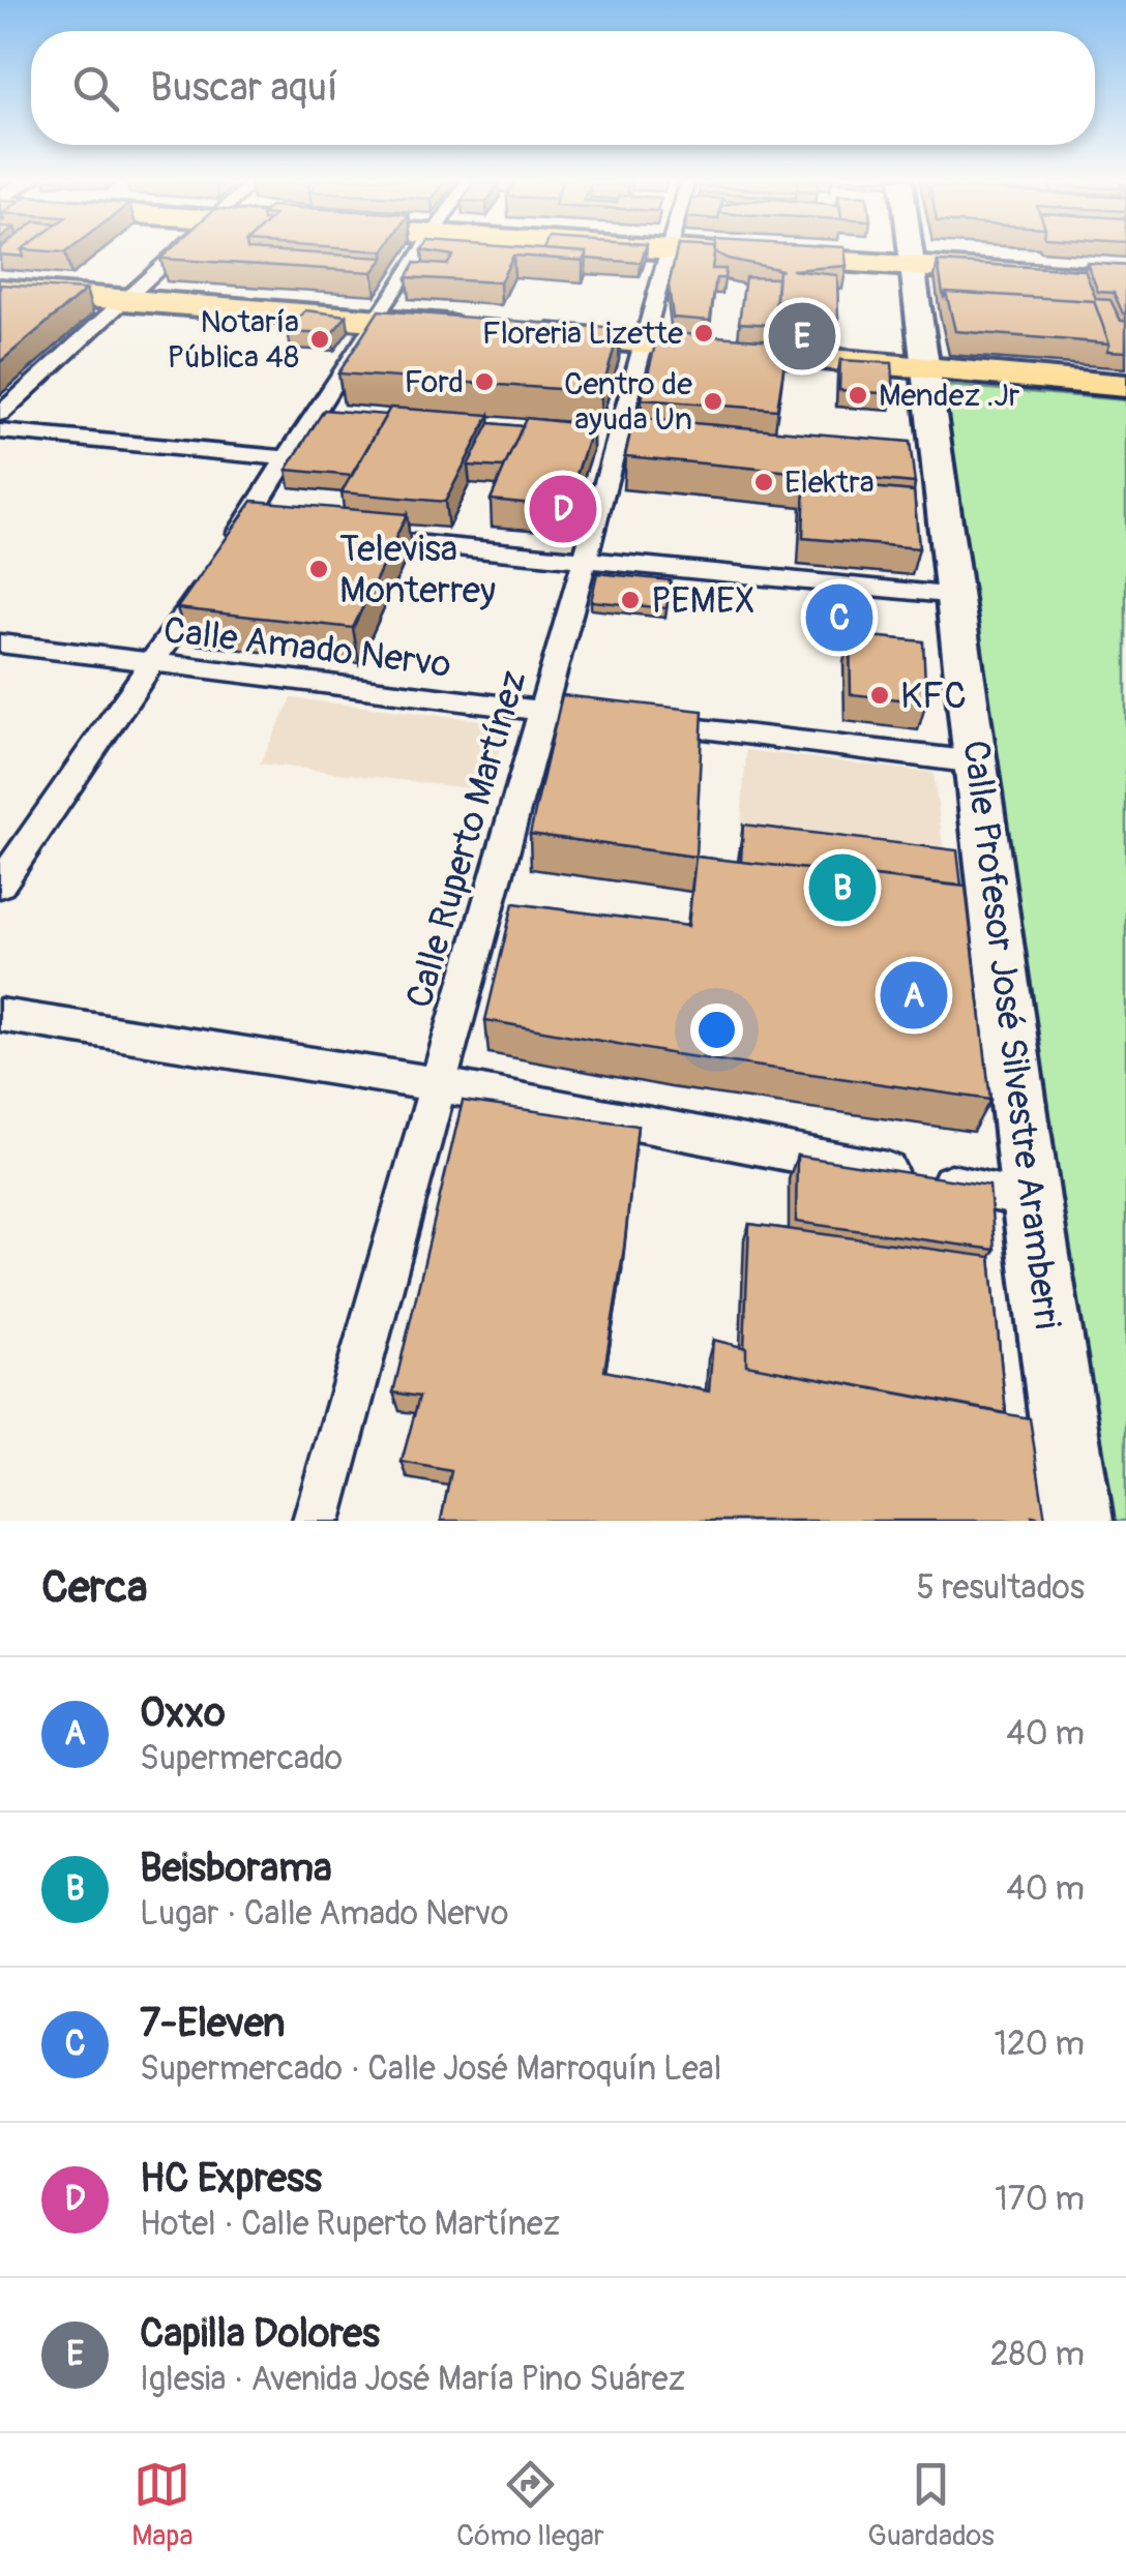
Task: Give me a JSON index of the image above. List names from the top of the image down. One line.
{"streets":{"main road":["Calle Profesor José Silvestre Aramberri"],"street":["Calle Amado Nervo","Calle Ruperto Martínez"]},"crossings":[["Calle Amado Nervo","Calle Ruperto Martínez"]],"places":["Floreria Lizette","Notaría Pública 48","Ford","Mendez .Jr","Centro de ayuda Un","Elektra","Televisa Monterrey","PEMEX","KFC"],"page":{"search":"Buscar aquí","pins":["E","D","C","B","A"],"heading":["Cerca","5 resultados"],"list":[{"mark":"A","name":"Oxxo","note":"Supermercado","value":"40 m"},{"mark":"B","name":"Beisborama","note":"Lugar · Calle Amado Nervo","value":"40 m"},{"mark":"C","name":"7-Eleven","note":"Supermercado · Calle José Marroquín Leal","value":"120 m"},{"mark":"D","name":"HC Express","note":"Hotel · Calle Ruperto Martínez","value":"170 m"},{"mark":"E","name":"Capilla Dolores","note":"Iglesia · Avenida José María Pino Suárez","value":"280 m"}],"nav":["Mapa","Cómo llegar","Guardados"]}}
